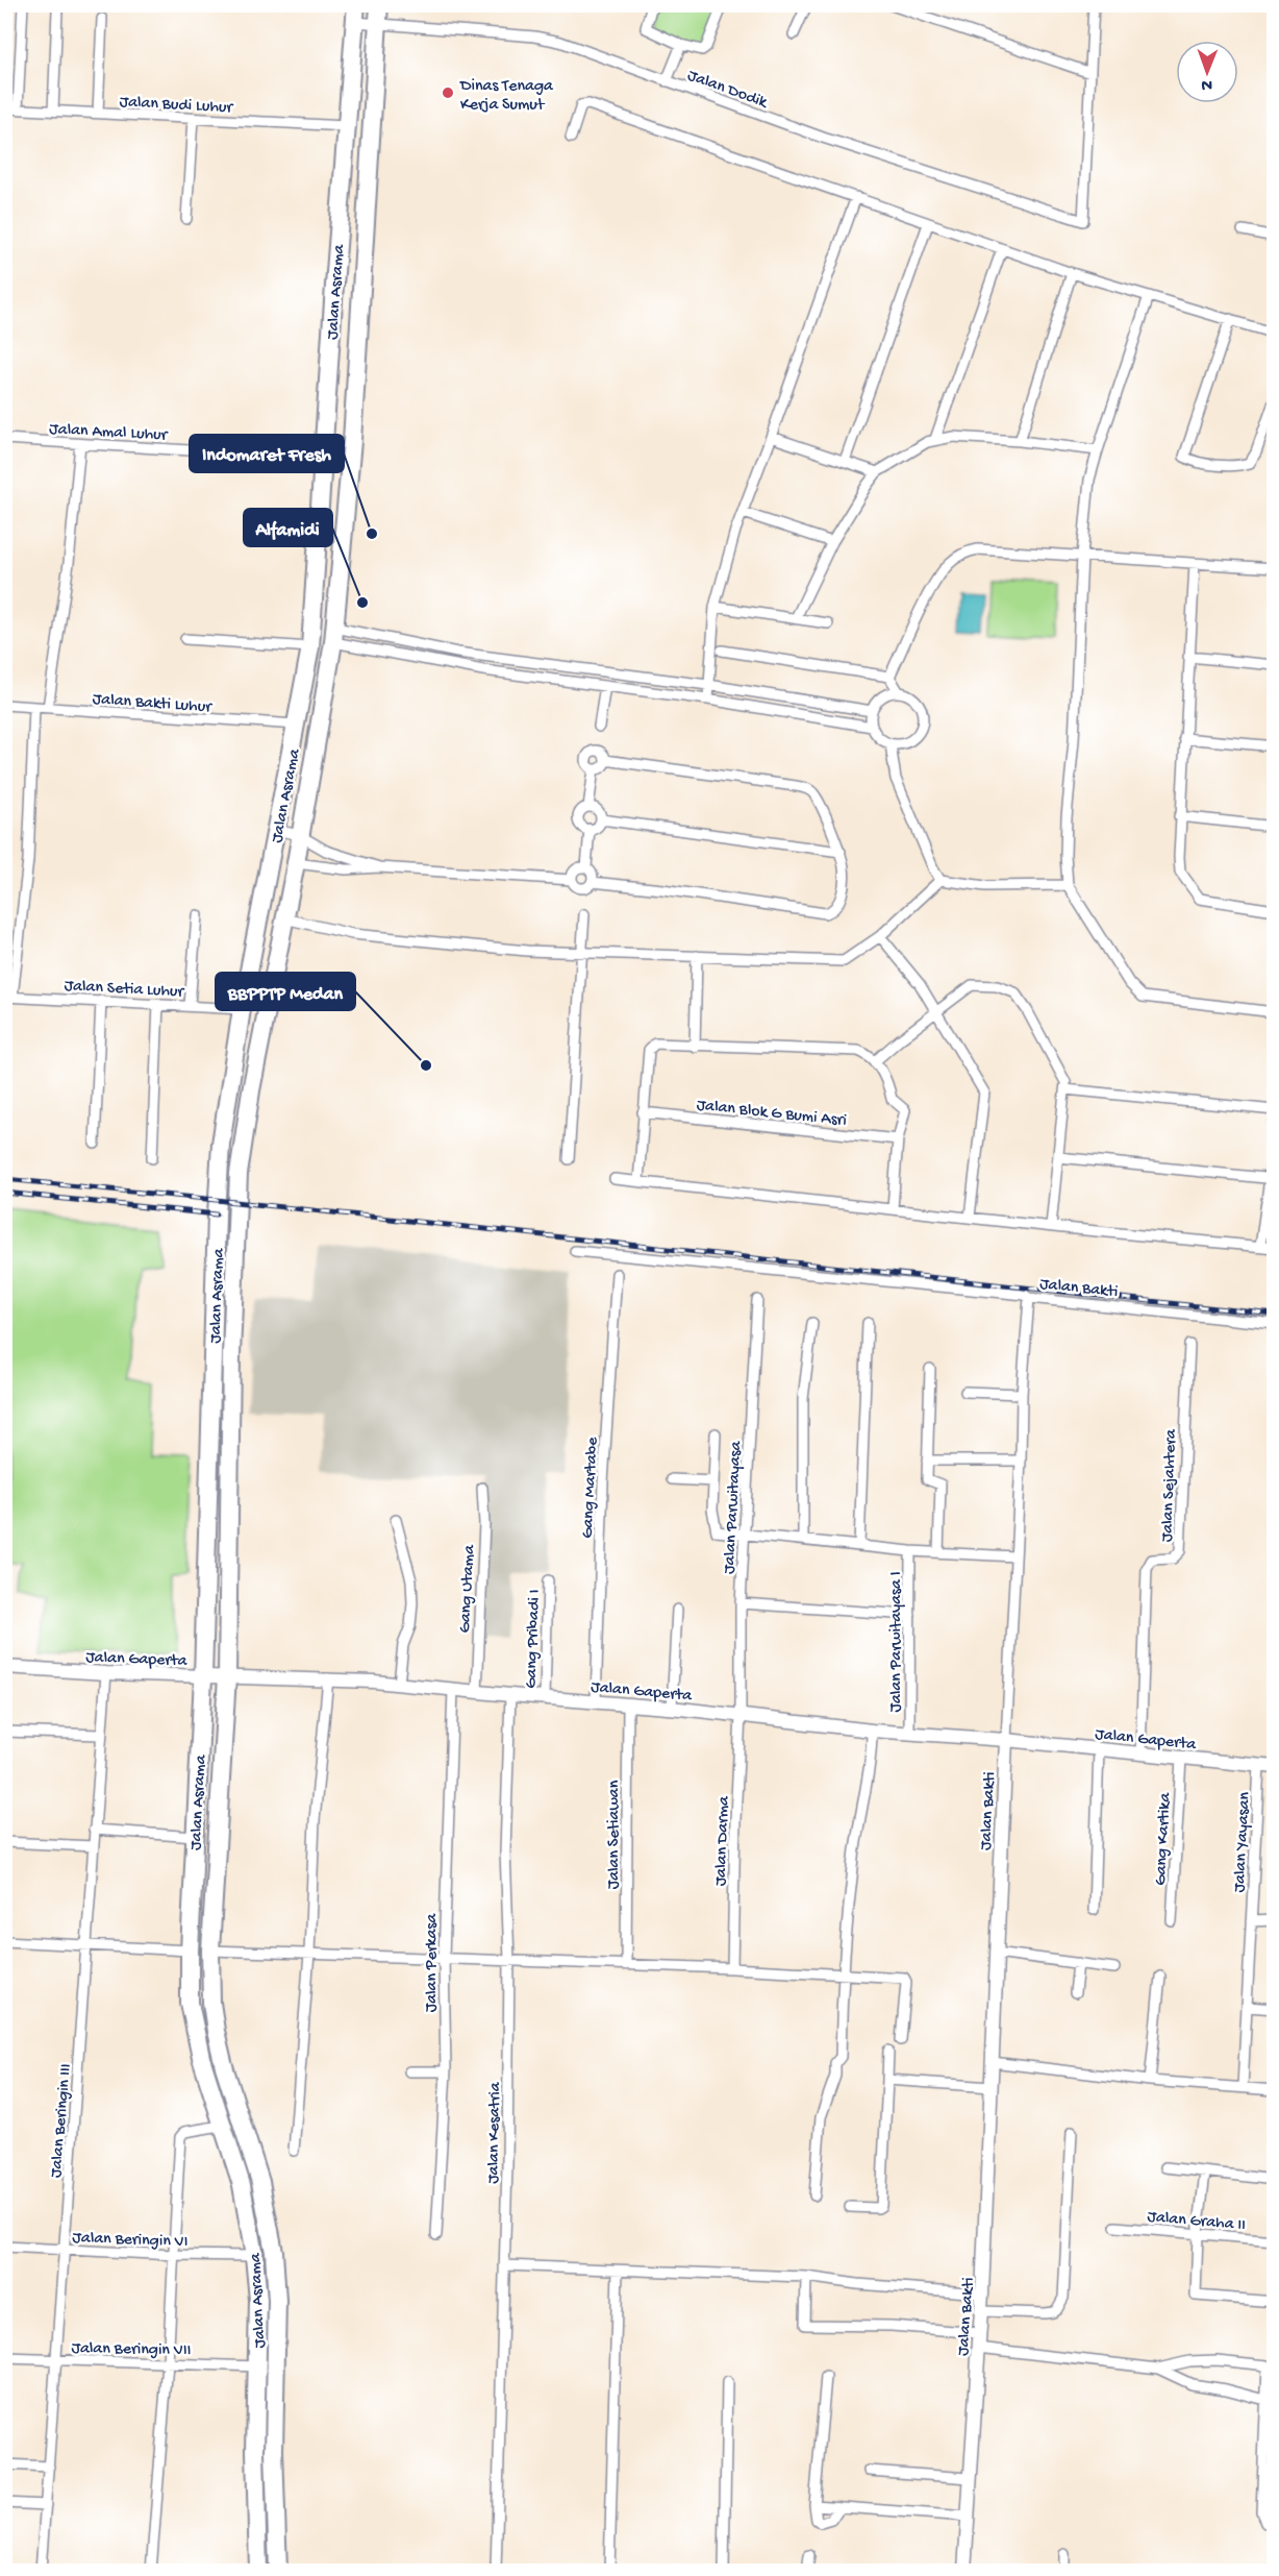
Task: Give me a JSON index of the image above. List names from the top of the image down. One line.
{"streets":{"highway":["Jalan Asrama"],"street":["Jalan Dodik","Jalan Budi Luhur","Jalan Amal Luhur","Jalan Bakti Luhur","Jalan Setia Luhur","Jalan Blok G Bumi Asri","Jalan Bakti","Jalan Sejahtera","Gang Martabe","Jalan Parwitayasa","Gang Utama","Gang Pribadi I","Jalan Parwitayasa I","Jalan Gaperta","Jalan Setiawan","Gang Kartika","Jalan Darma","Jalan Yayasan","Jalan Perkasa","Jalan Beringin III","Jalan Kesatria","Jalan Graha II","Jalan Beringin VI","Jalan Beringin VII"]},"crossings":[["Jalan Dodik","Jalan Asrama"],["Jalan Budi Luhur","Jalan Asrama"],["Jalan Asrama","Jalan Amal Luhur"],["Jalan Asrama","Jalan Bakti Luhur"],["Jalan Asrama","Jalan Setia Luhur"],["Jalan Asrama","Jalan Gaperta"],["Jalan Asrama","Jalan Beringin VI"],["Jalan Asrama","Jalan Beringin VII"],["Jalan Bakti","Jalan Gaperta"],["Jalan Sejahtera","Jalan Gaperta"],["Gang Martabe","Jalan Gaperta"],["Jalan Parwitayasa","Jalan Gaperta"],["Jalan Parwitayasa","Jalan Darma"],["Gang Utama","Jalan Gaperta"],["Gang Pribadi I","Jalan Gaperta"],["Jalan Parwitayasa I","Jalan Gaperta"],["Jalan Gaperta","Jalan Setiawan"],["Jalan Gaperta","Gang Kartika"],["Jalan Gaperta","Jalan Darma"],["Jalan Gaperta","Jalan Yayasan"],["Jalan Gaperta","Jalan Perkasa"],["Jalan Gaperta","Jalan Beringin III"],["Jalan Gaperta","Jalan Kesatria"],["Jalan Beringin III","Jalan Beringin VI"],["Jalan Beringin III","Jalan Beringin VII"]],"places":["Dinas Tenaga Kerja Sumut","Indomaret Fresh","Alfamidi","BBPPTP Medan"],"north":"bottom"}
